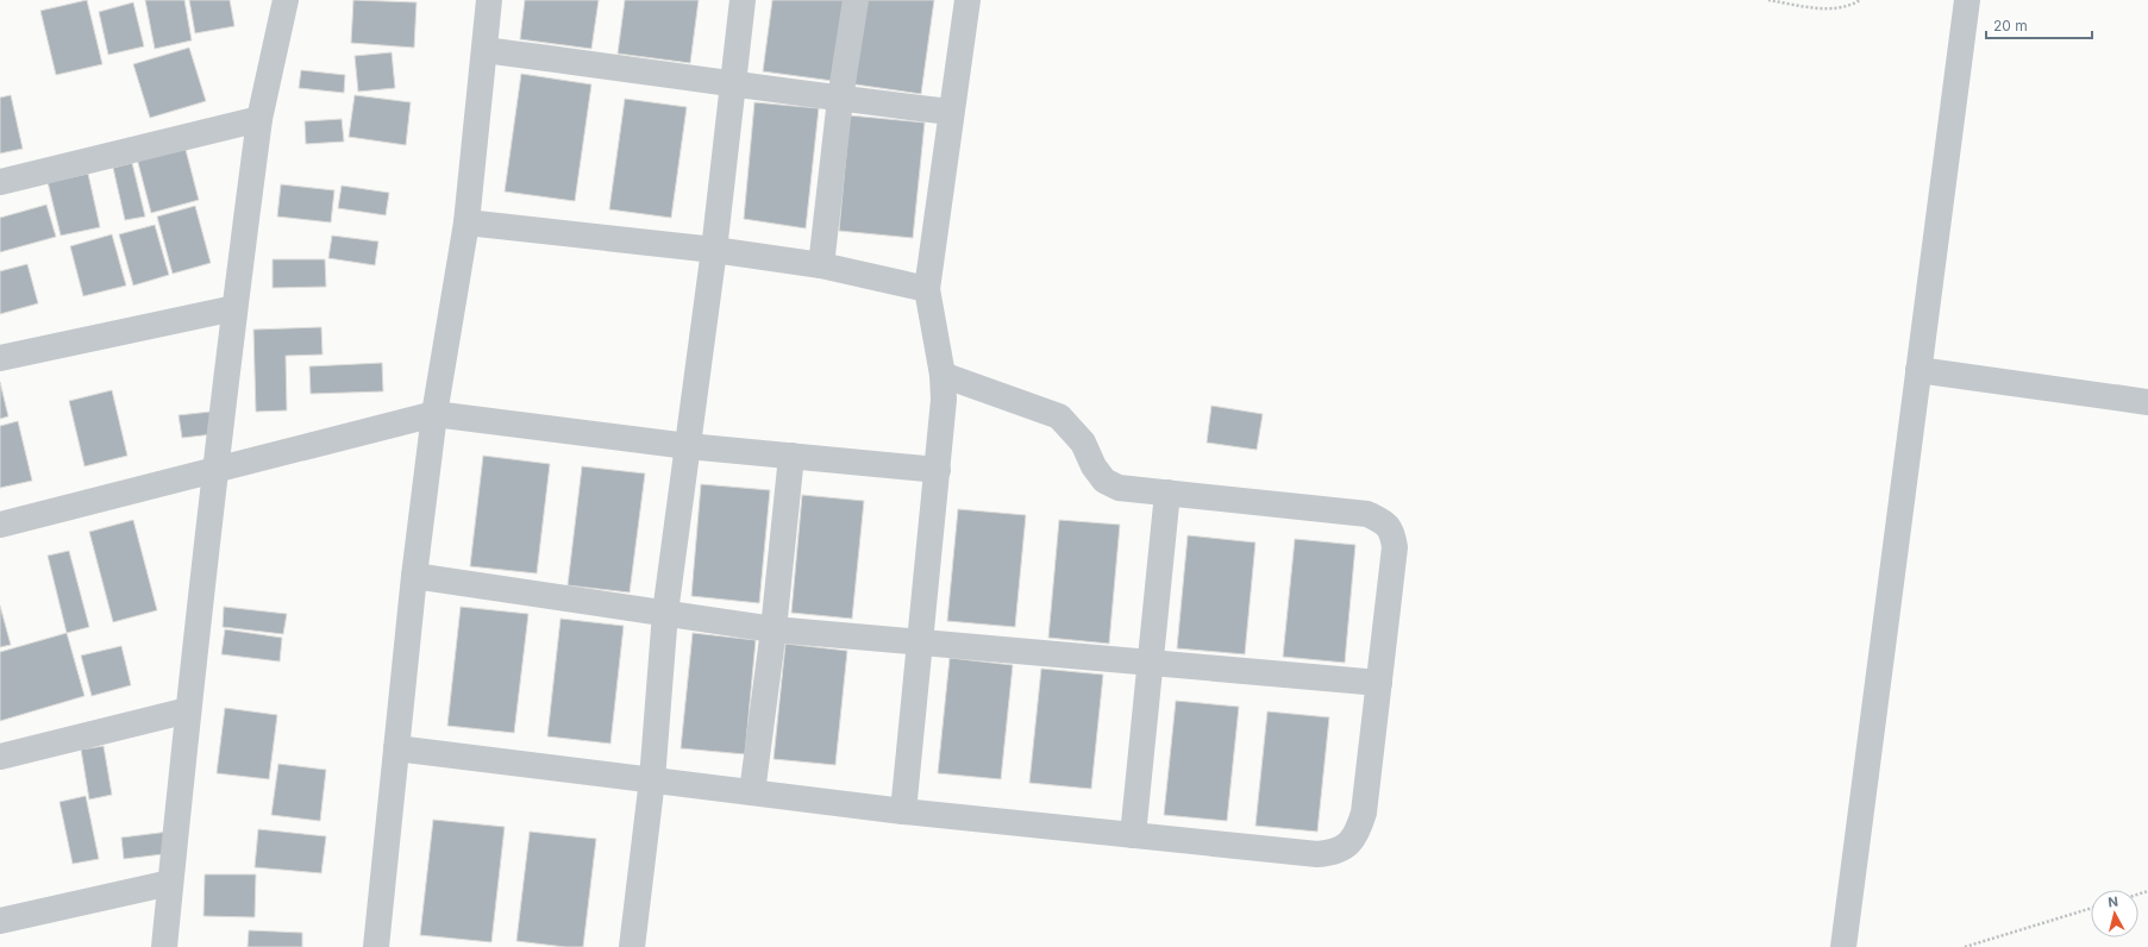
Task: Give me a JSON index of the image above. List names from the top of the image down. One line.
{"scale_bar":"20 m","north":"top"}
